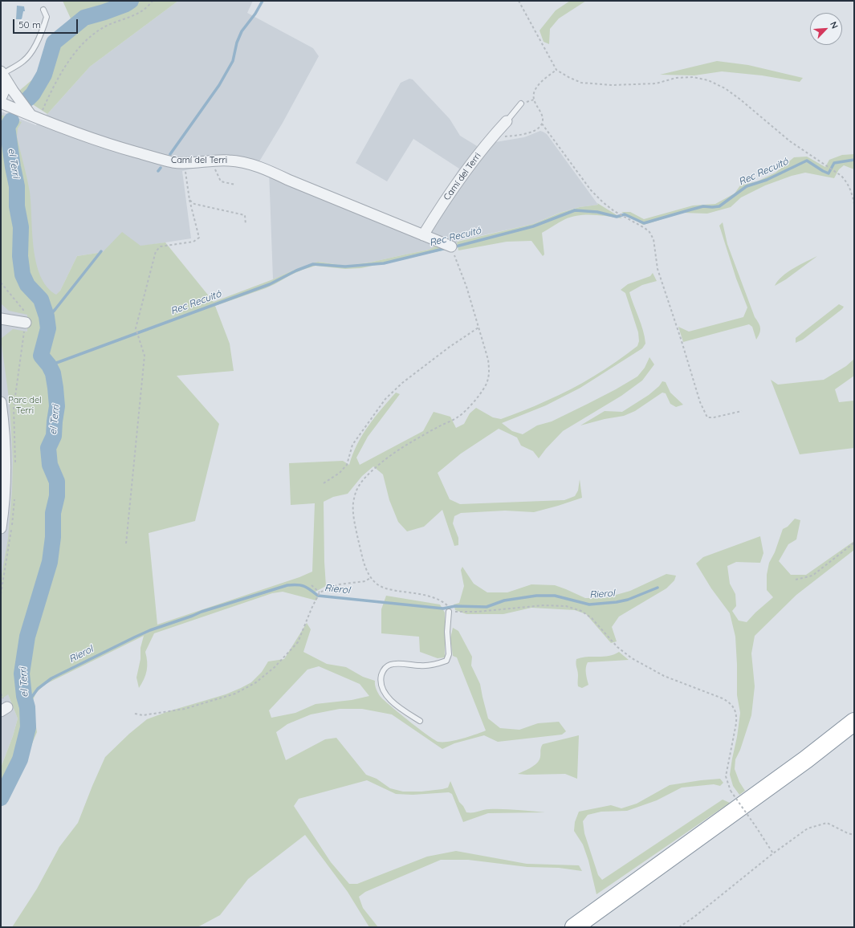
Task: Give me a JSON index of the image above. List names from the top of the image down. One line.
{"streets":{"street":["Camí del Terri"]},"water":["el Terri","Rec Recuitó","Rierol"],"parks":["Parc del Terri"],"scale_bar":"50 m","north":"top right"}
